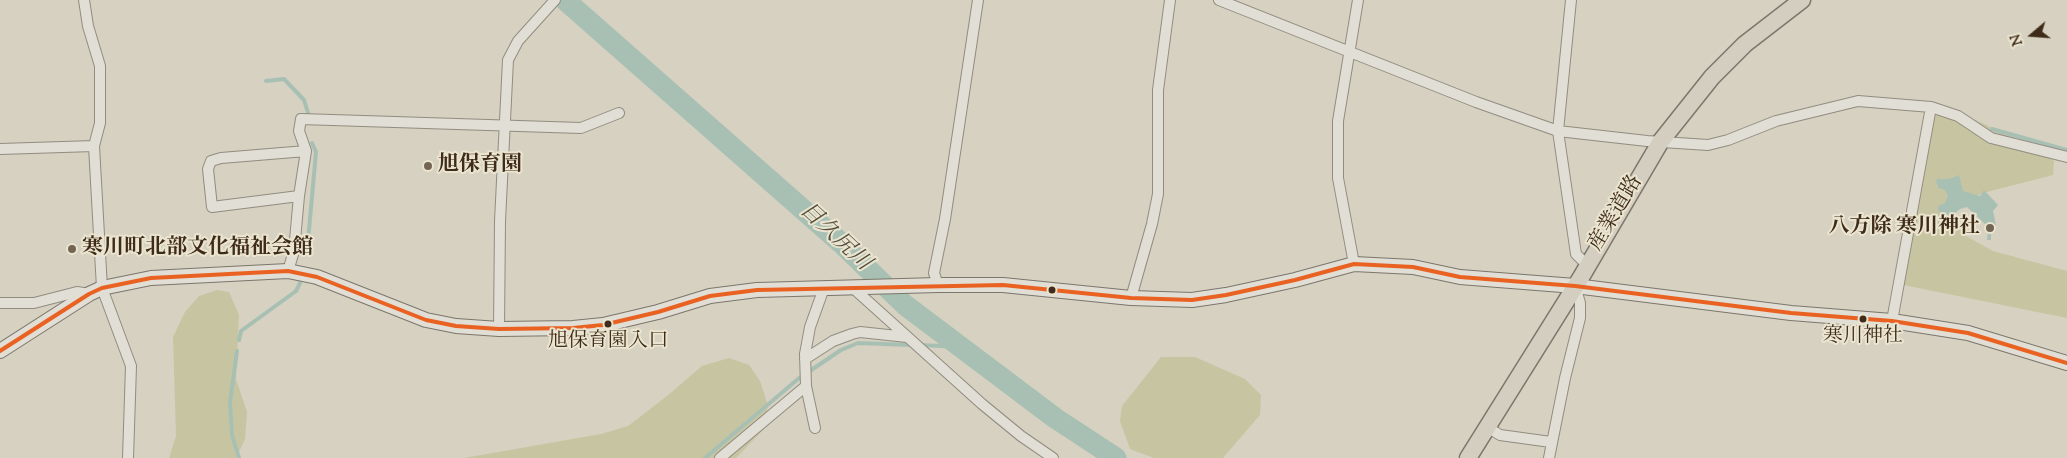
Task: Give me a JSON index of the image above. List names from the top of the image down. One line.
{"streets":{"main road":["産業道路"]},"water":["目久尻川"],"places":["旭保育園","八方除 寒川神社","寒川町北部文化福祉会館","寒川神社","旭保育園入口"],"north":"left"}
